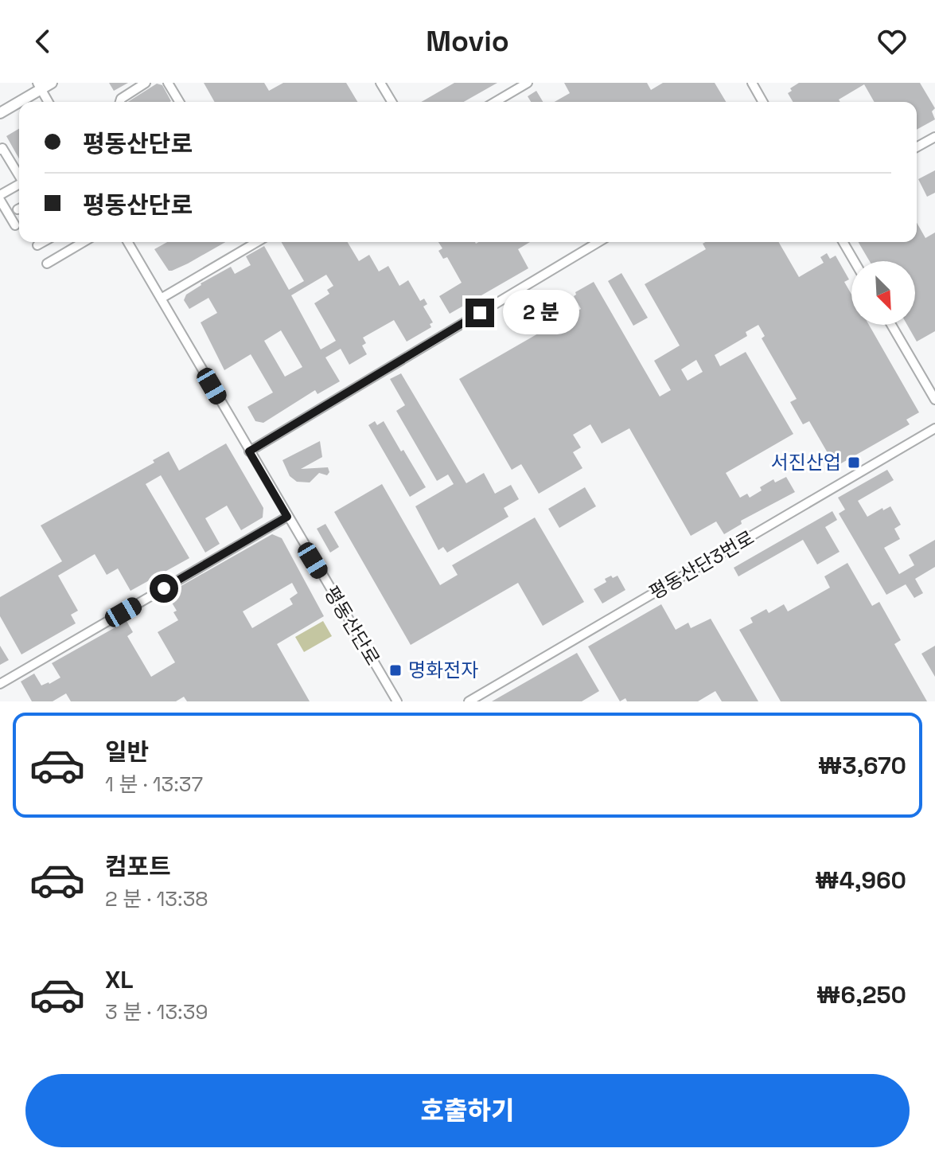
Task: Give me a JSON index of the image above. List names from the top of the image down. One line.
{"streets":{"street":["평동산단3번로","평동산단로"]},"places":{"transit":["서진산업","명화전자"]},"north":"bottom right","page":{"header":"Movio","banner":["평동산단로","평동산단로"],"bubble":"2 분","list":[{"name":"일반","note":"1 분 · 13:37","value":"₩3,670"},{"name":"컴포트","note":"2 분 · 13:38","value":"₩4,960"},{"name":"XL","note":"3 분 · 13:39","value":"₩6,250"}],"buttons":"호출하기"}}
